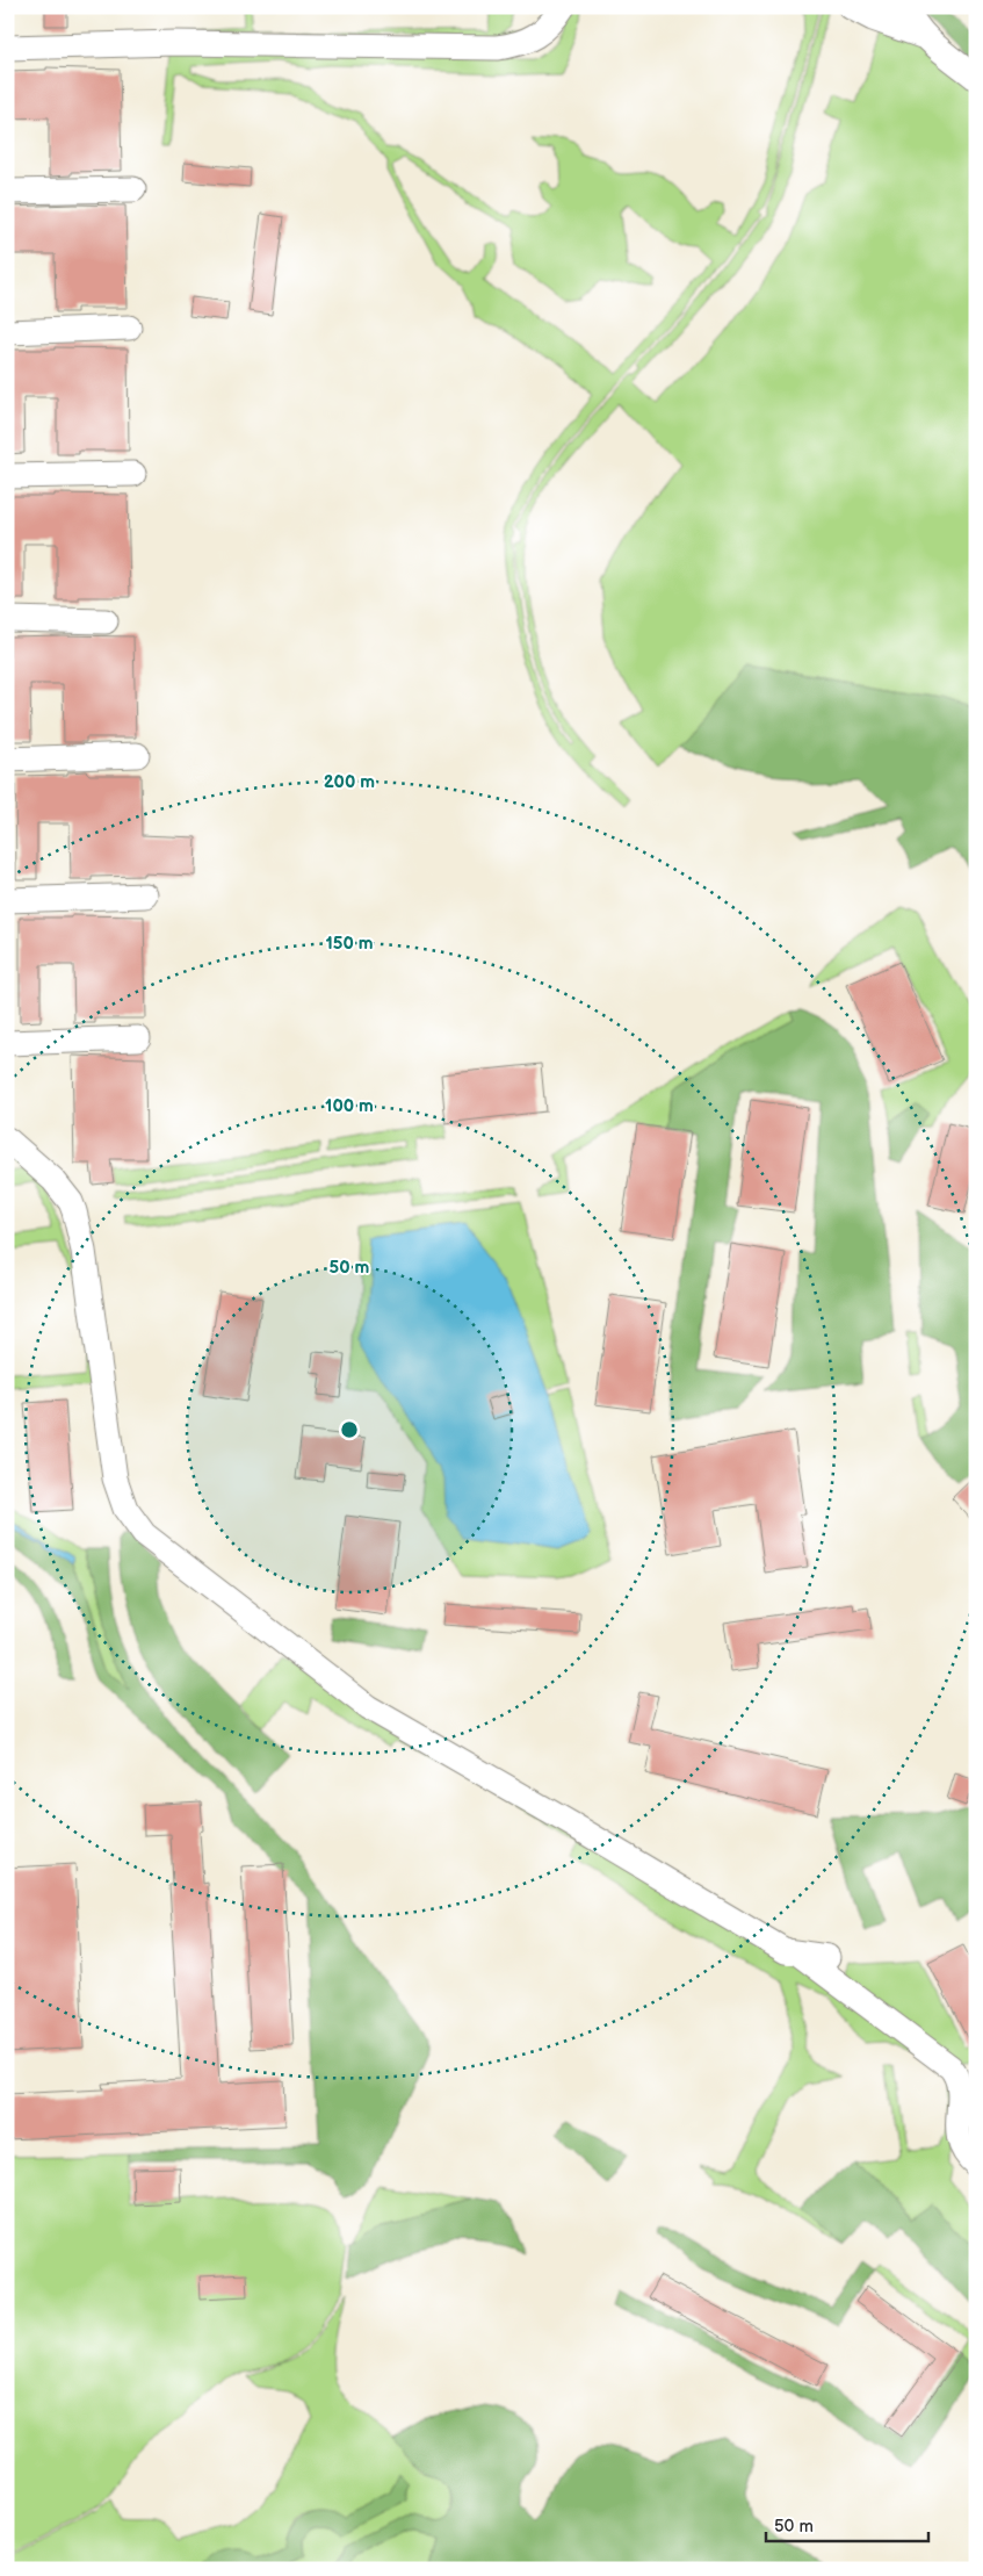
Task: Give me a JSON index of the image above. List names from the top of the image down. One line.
{"scale_bar":"50 m","rings":["200 m","150 m","100 m","50 m"]}
